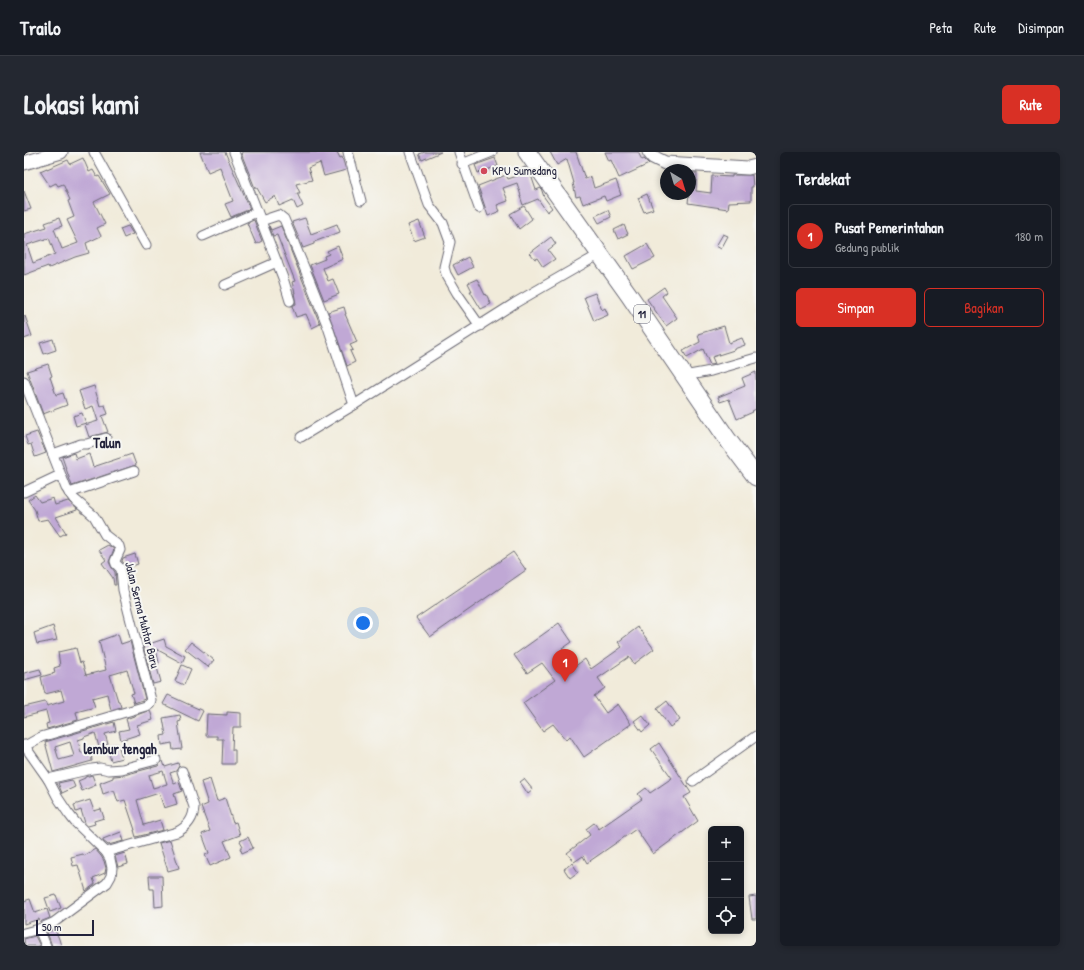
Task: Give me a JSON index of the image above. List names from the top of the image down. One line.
{"streets":{"highway":["11"],"street":["Jalan Serma Muhtar Baru"]},"districts":["Talun","lembur tengah"],"places":["KPU Sumedang"],"scale_bar":"50 m","north":"bottom right","page":{"header":"Trailo","nav":["Peta","Rute","Disimpan"],"title":"Lokasi kami","buttons":["Rute",["Simpan","Bagikan"]],"heading":"Terdekat","list":[{"mark":"1","name":"Pusat Pemerintahan","note":"Gedung publik","value":"180 m"}],"pins":"1","map_buttons":["+","−"],"scale":"50 m"}}
